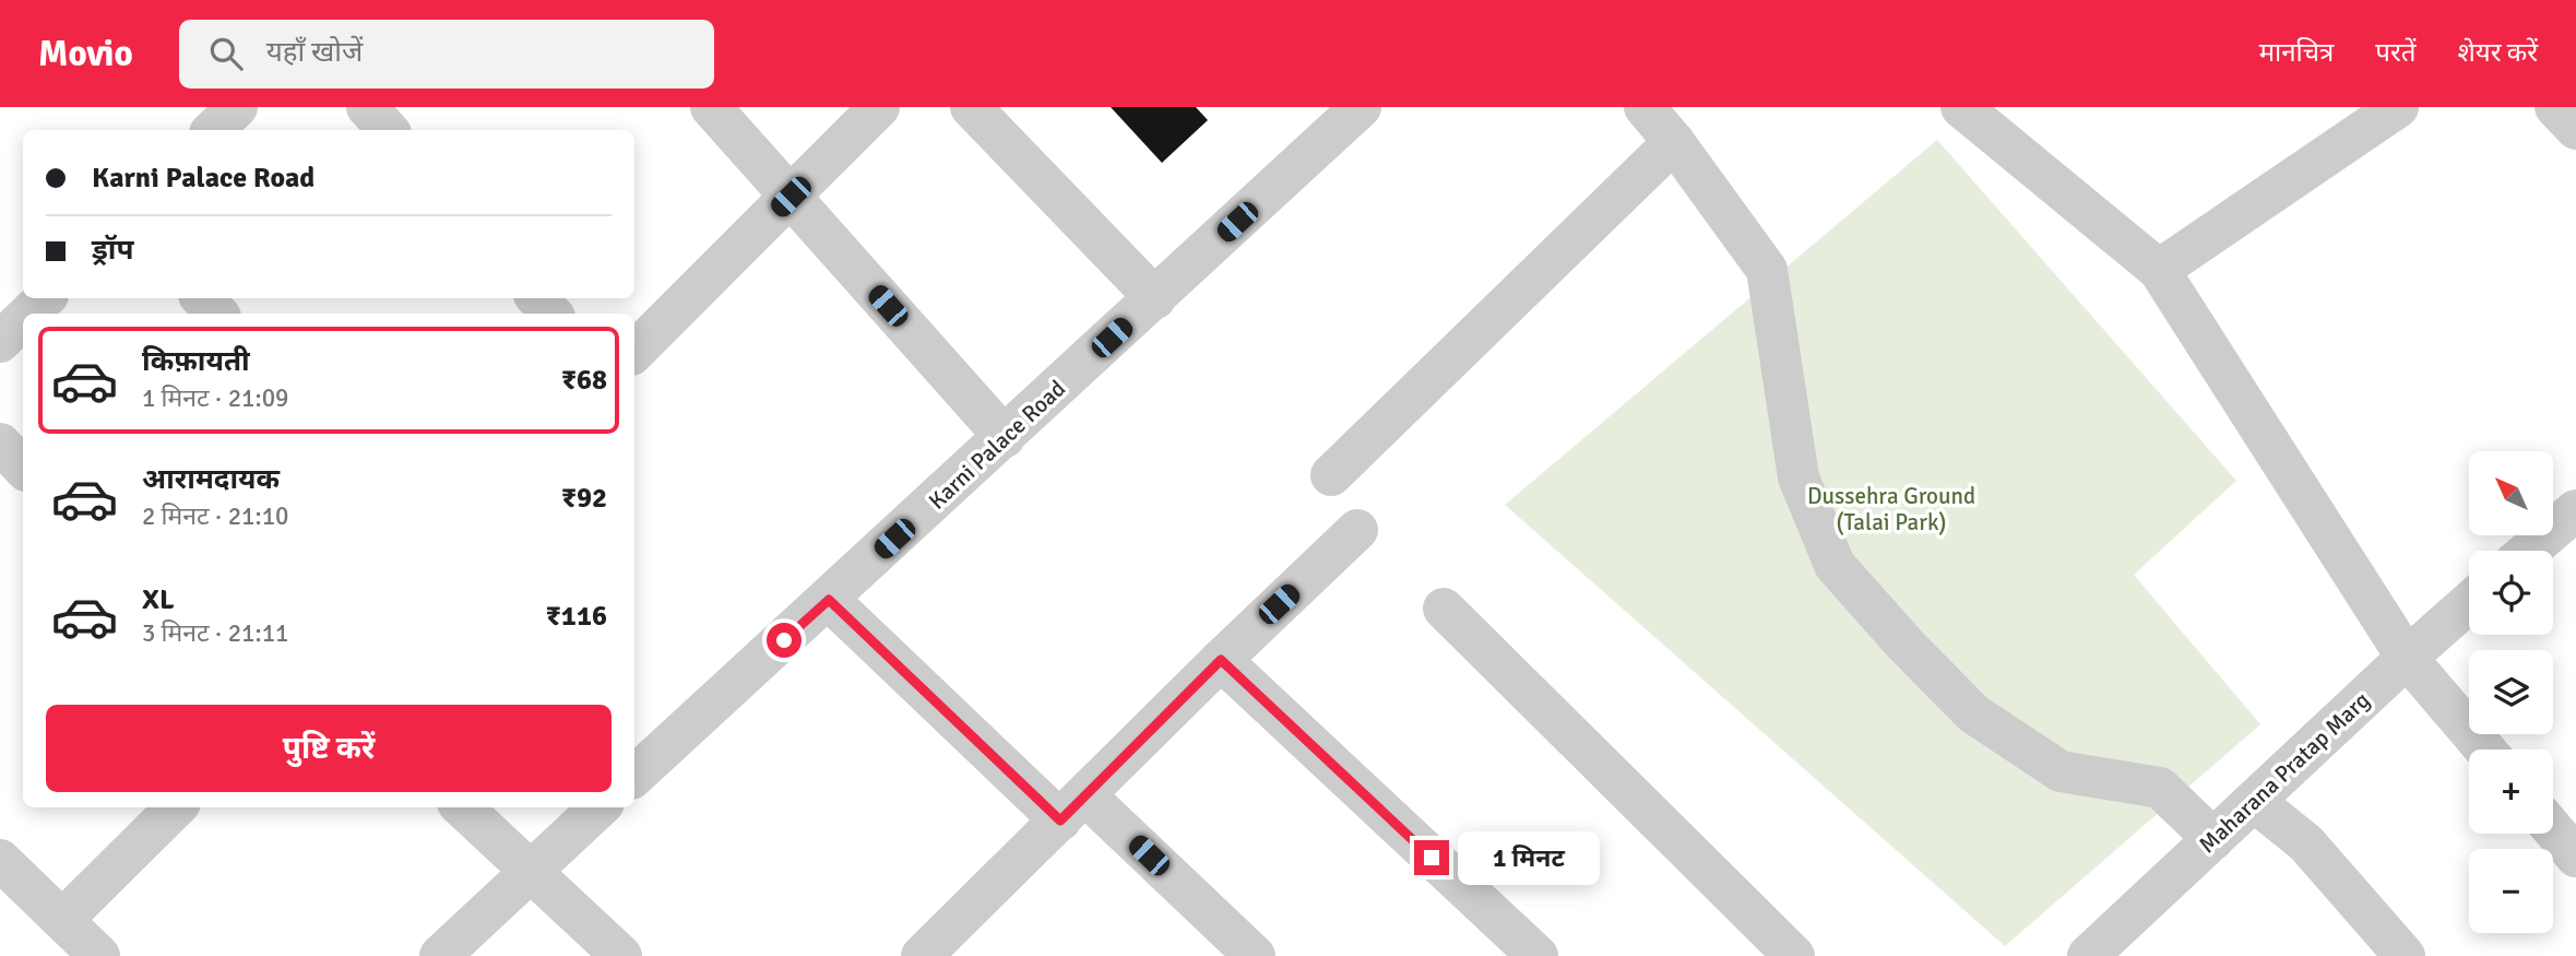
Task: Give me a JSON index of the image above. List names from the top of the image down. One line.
{"streets":{"street":["Karni Palace Road","Maharana Pratap Marg"]},"parks":["Dussehra Ground (Talai Park)"],"north":"top left","page":{"header":"Movio","search":"यहाँ खोजें","nav":["मानचित्र","परतें","शेयर करें"],"banner":["Karni Palace Road","ड्रॉप"],"list":[{"name":"किफ़ायती","note":"1 मिनट · 21:09","value":"₹68"},{"name":"आरामदायक","note":"2 मिनट · 21:10","value":"₹92"},{"name":"XL","note":"3 मिनट · 21:11","value":"₹116"}],"map_buttons":["+","−"],"buttons":"पुष्टि करें","bubble":"1 मिनट"}}
